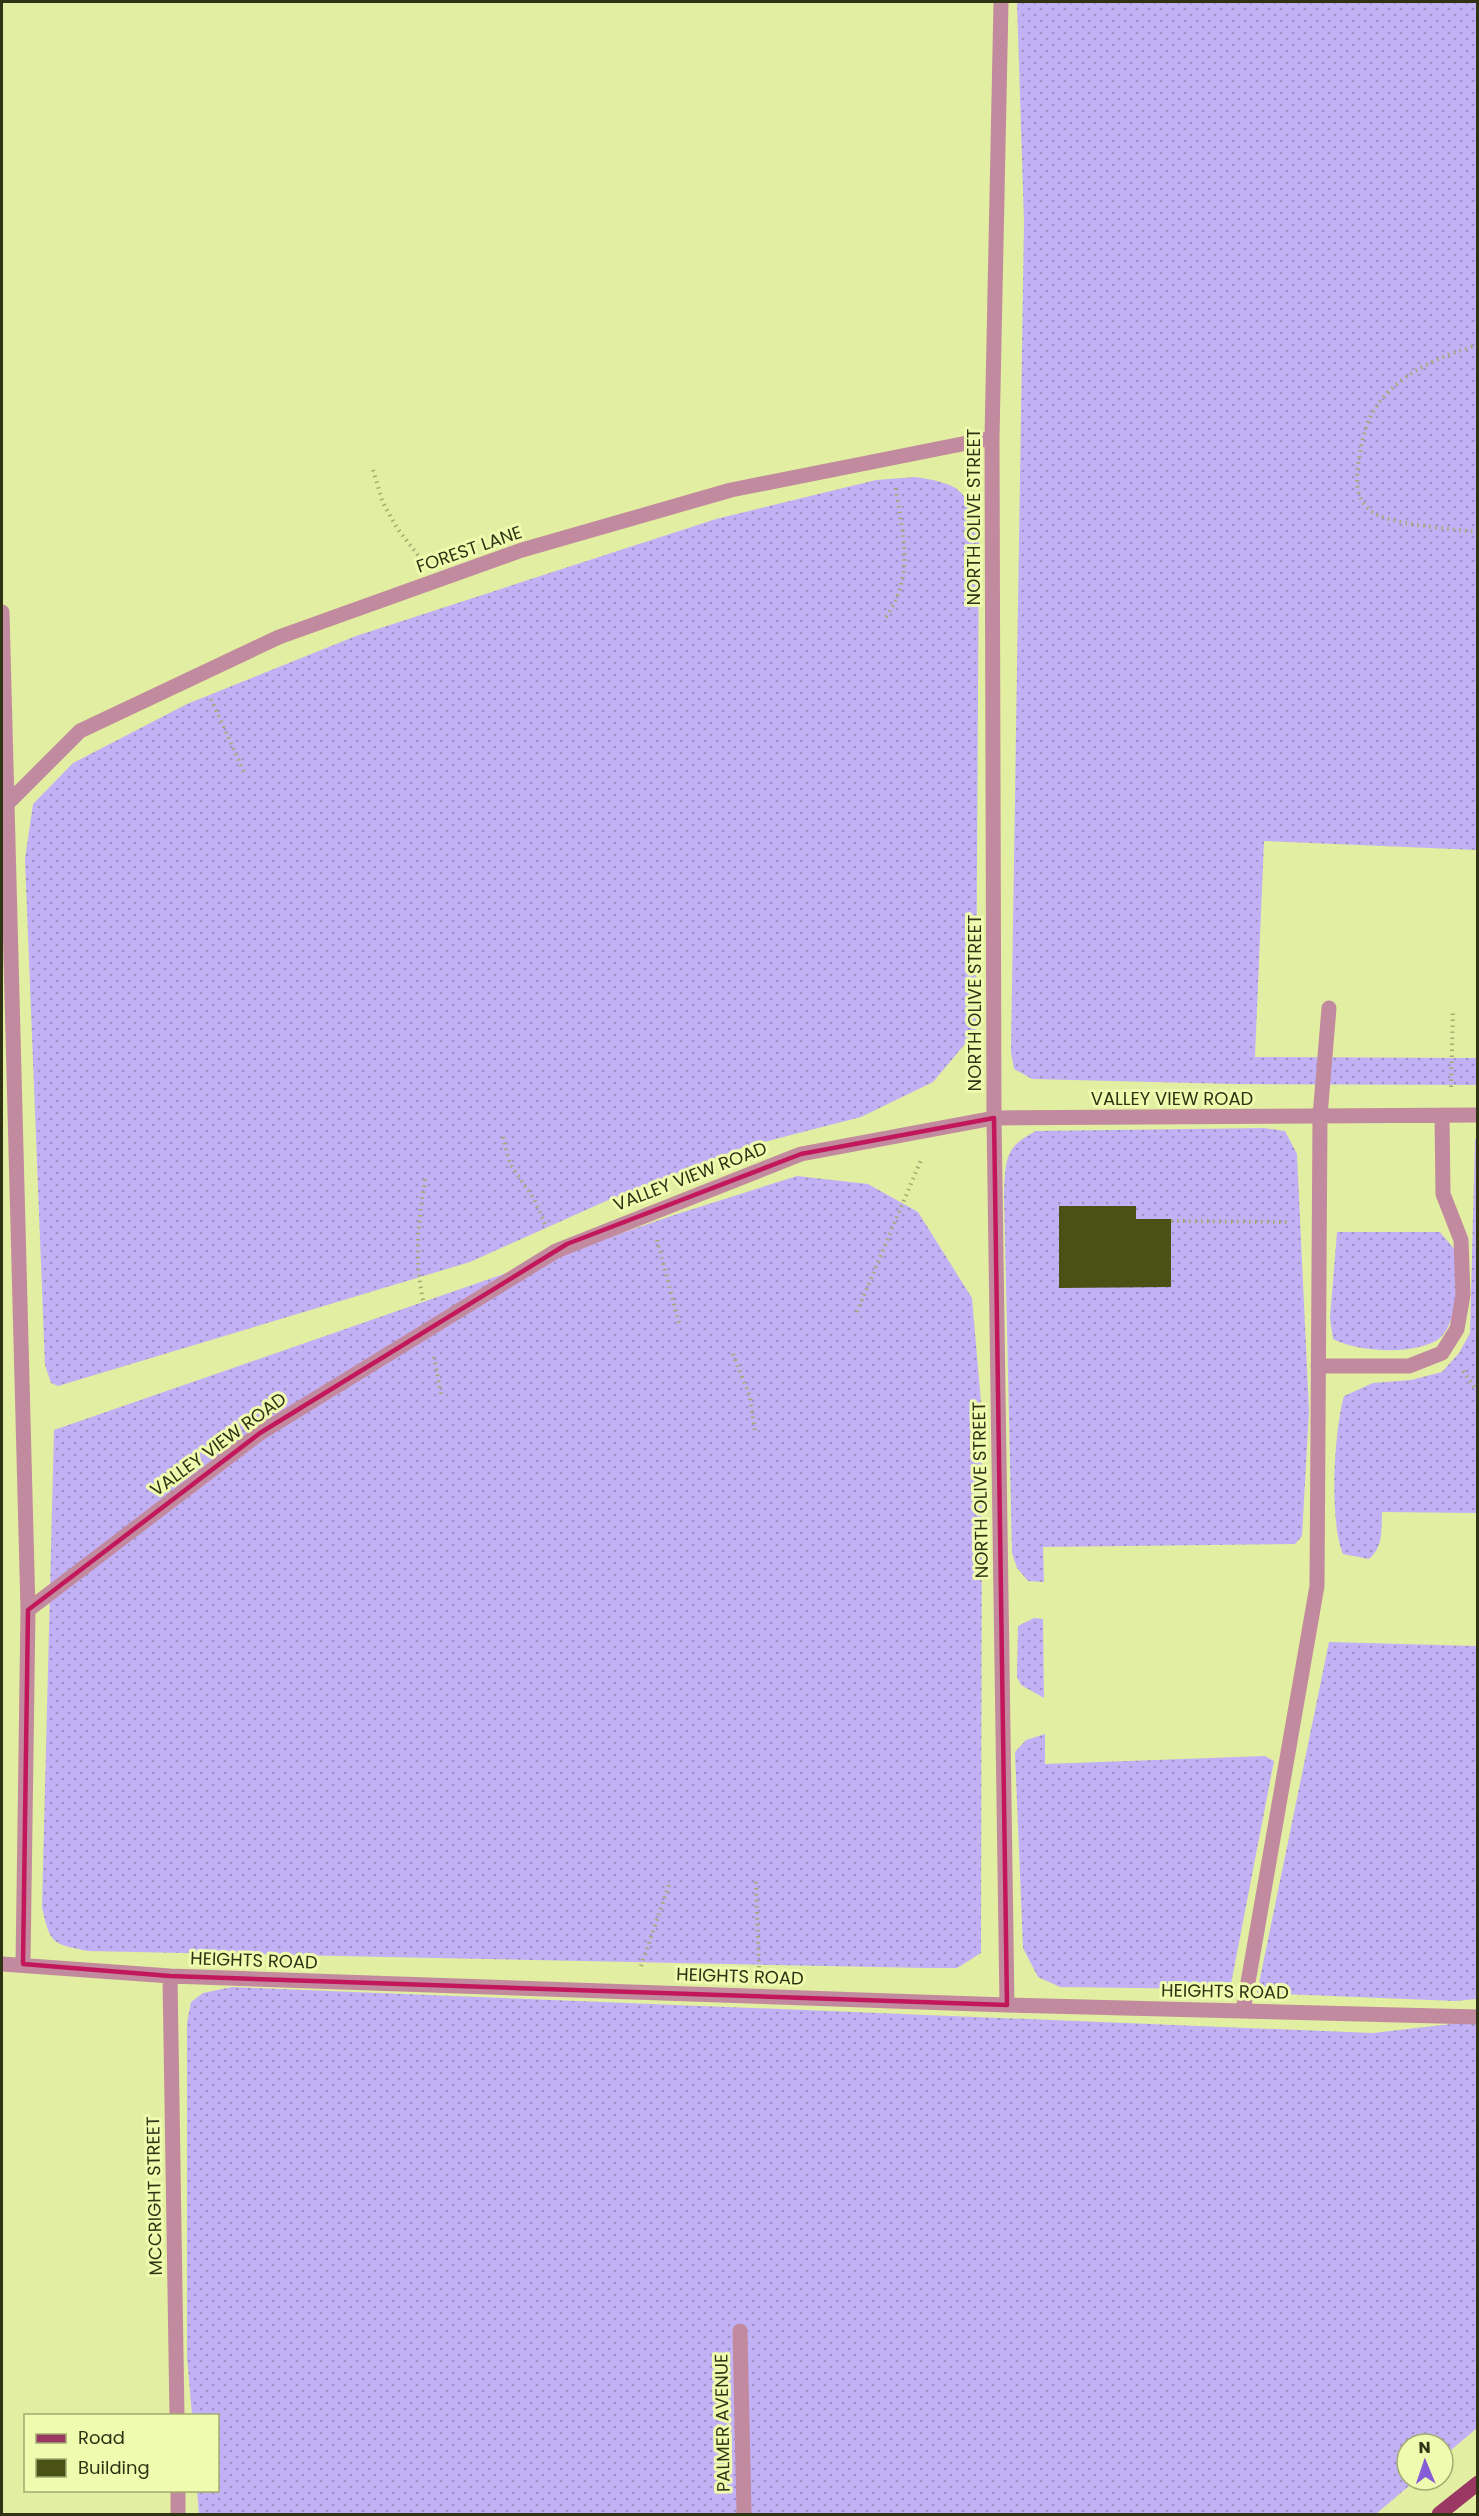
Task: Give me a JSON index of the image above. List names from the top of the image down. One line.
{"streets":{"street":["NORTH OLIVE STREET","FOREST LANE","VALLEY VIEW ROAD","HEIGHTS ROAD","MCCRIGHT STREET","PALMER AVENUE"]},"crossings":[["NORTH OLIVE STREET","FOREST LANE"],["NORTH OLIVE STREET","VALLEY VIEW ROAD"],["NORTH OLIVE STREET","HEIGHTS ROAD"],["HEIGHTS ROAD","MCCRIGHT STREET"]],"legend":["Road","Building"],"north":"top"}
